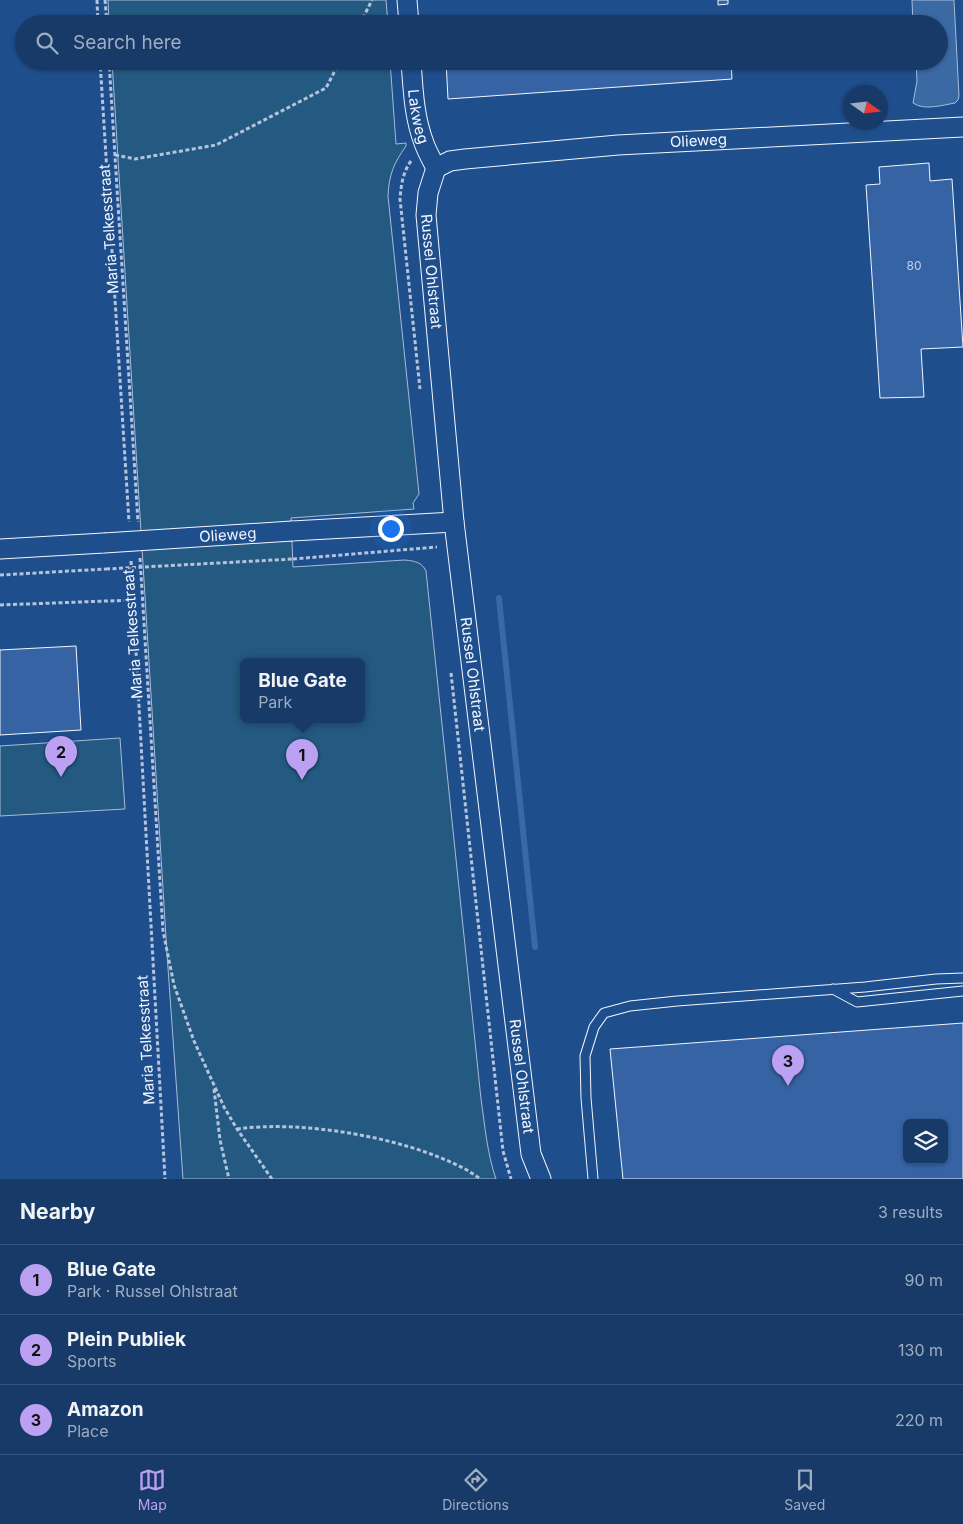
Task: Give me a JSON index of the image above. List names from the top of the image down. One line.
{"streets":{"street":["Lakweg","Olieweg","Russel Ohlstraat"],"path":["Maria Telkesstraat"]},"crossings":[["Lakweg","Olieweg"],["Lakweg","Russel Ohlstraat"],["Olieweg","Russel Ohlstraat"]],"house_numbers":["80"],"north":"right","page":{"search":"Search here","popup":["Blue Gate","Park"],"pins":["2","1","3"],"heading":["Nearby","3 results"],"list":[{"mark":"1","name":"Blue Gate","note":"Park · Russel Ohlstraat","value":"90 m"},{"mark":"2","name":"Plein Publiek","note":"Sports","value":"130 m"},{"mark":"3","name":"Amazon","note":"Place","value":"220 m"}],"nav":["Map","Directions","Saved"]}}
